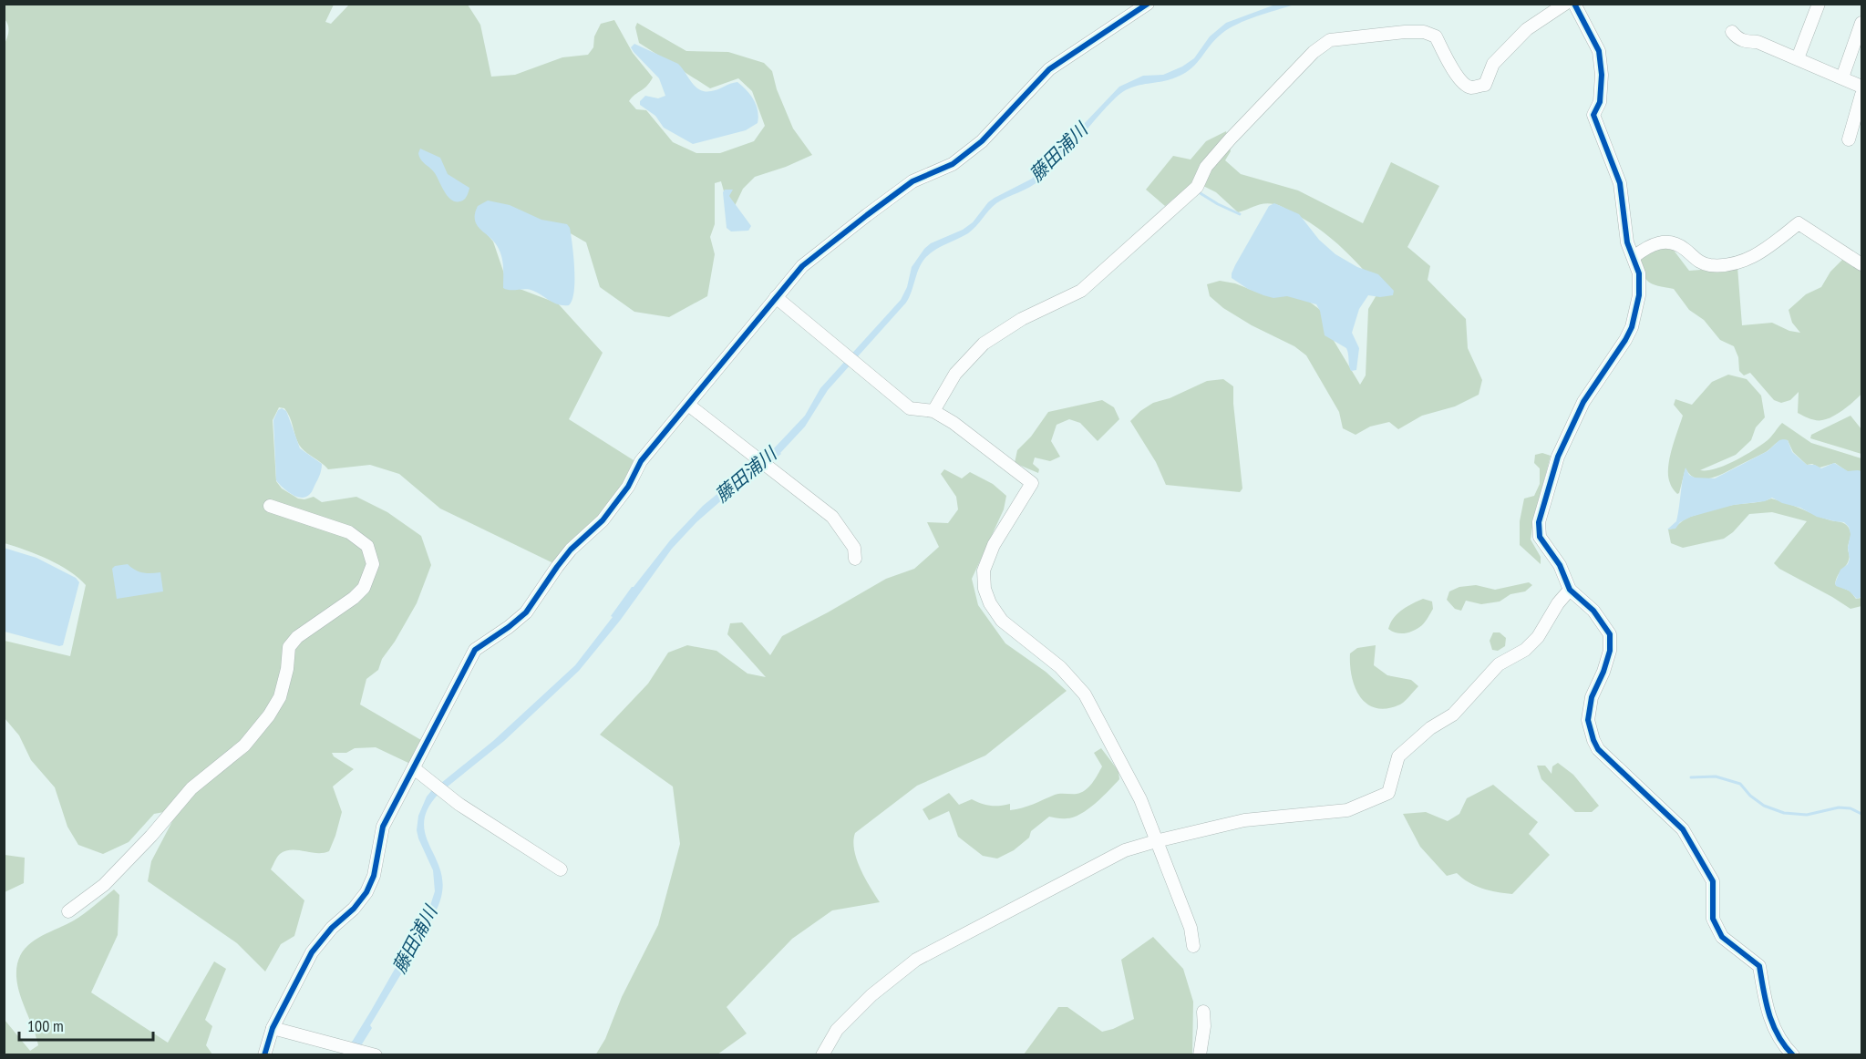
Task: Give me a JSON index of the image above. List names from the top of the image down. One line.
{"water":["藤田浦川"],"scale_bar":"100 m"}
